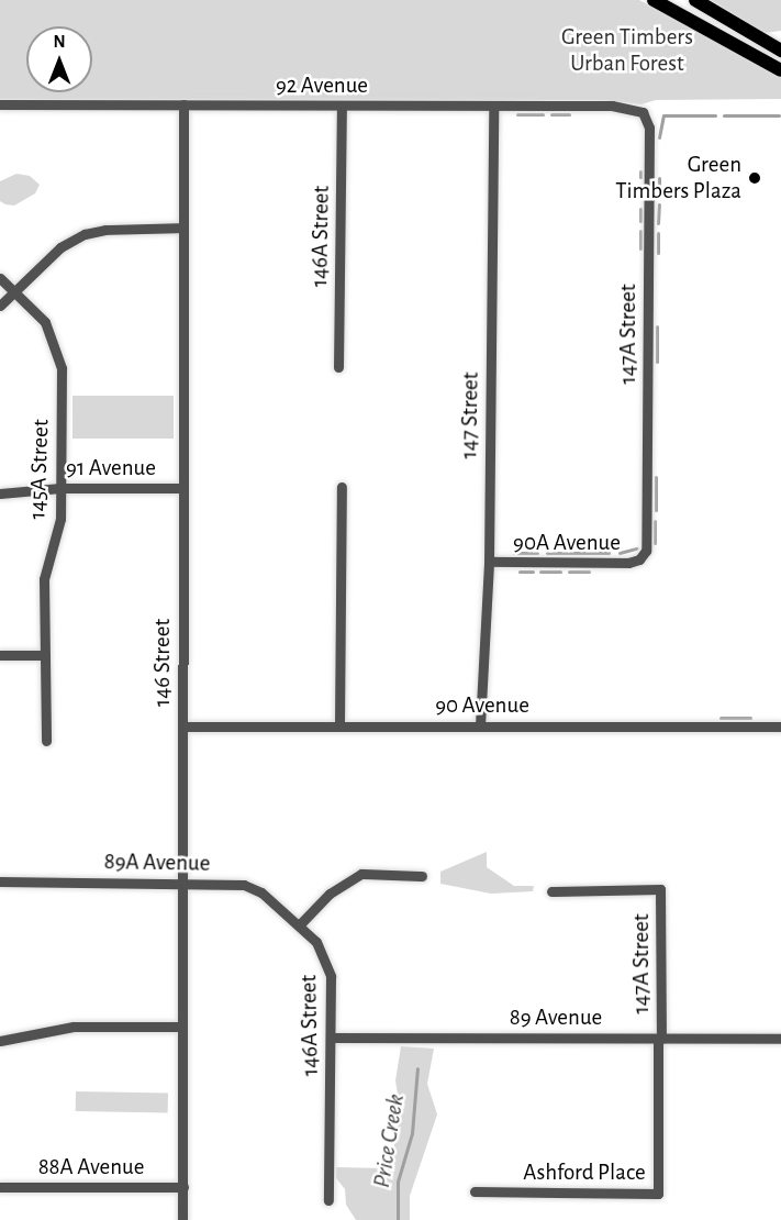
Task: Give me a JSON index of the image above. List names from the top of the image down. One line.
{"streets":{"street":["92 Avenue","146A Street","147A Street","147 Street","91 Avenue","145A Street","90A Avenue","146 Street","90 Avenue","89A Avenue","89 Avenue","88A Avenue","Ashford Place"]},"crossings":[["92 Avenue","146A Street"],["92 Avenue","147A Street"],["92 Avenue","147 Street"],["92 Avenue","146 Street"],["146A Street","89A Avenue"],["146A Street","89 Avenue"],["147A Street","90A Avenue"],["147A Street","89 Avenue"],["147A Street","Ashford Place"],["147 Street","90A Avenue"],["147 Street","90 Avenue"],["91 Avenue","145A Street"],["91 Avenue","146 Street"],["146 Street","90 Avenue"],["146 Street","89A Avenue"],["146 Street","88A Avenue"],["89 Avenue","Ashford Place"]],"water":["Price Creek"],"parks":["Green Timbers Urban Forest"],"places":["Green Timbers Plaza"],"north":"top"}
